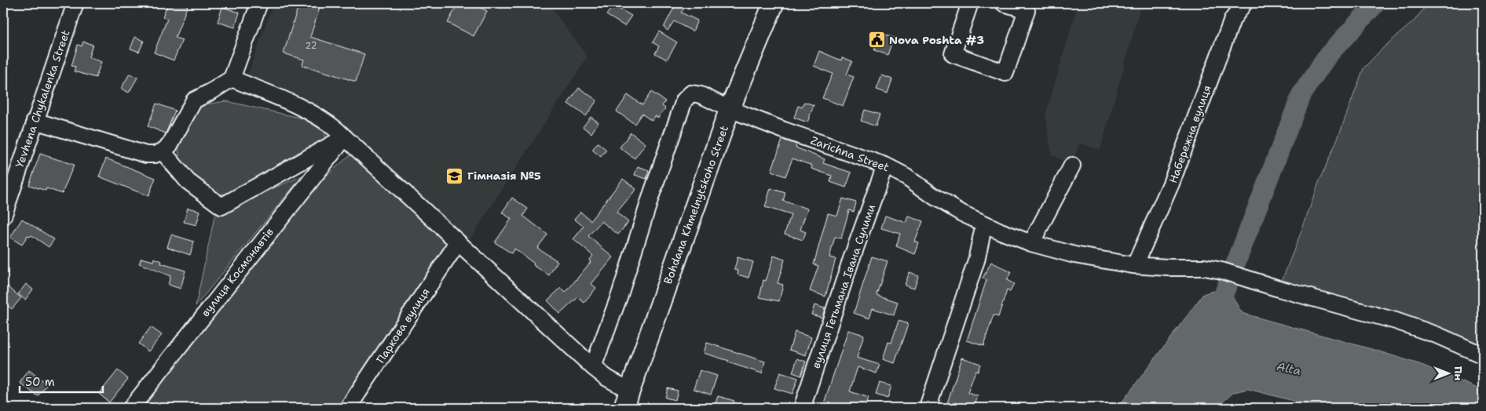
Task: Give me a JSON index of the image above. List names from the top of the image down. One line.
{"streets":{"main road":["Bohdana Khmelnytskoho Street"],"street":["Yevhena Chykalenka Street","Набережна вулиця","Zarichna Street","вулиця Космонавтів","вулиця Гетьмана Івана Сулими","Паркова вулиця"]},"crossings":[["Набережна вулиця","Zarichna Street"],["Zarichna Street","Bohdana Khmelnytskoho Street"],["Zarichna Street","вулиця Гетьмана Івана Сулими"]],"water":["Alta"],"places":{"public building":["Nova Poshta #3"],"school or university":["Гімназія №5"]},"house_numbers":["22"],"scale_bar":"50 m","north":"right"}
